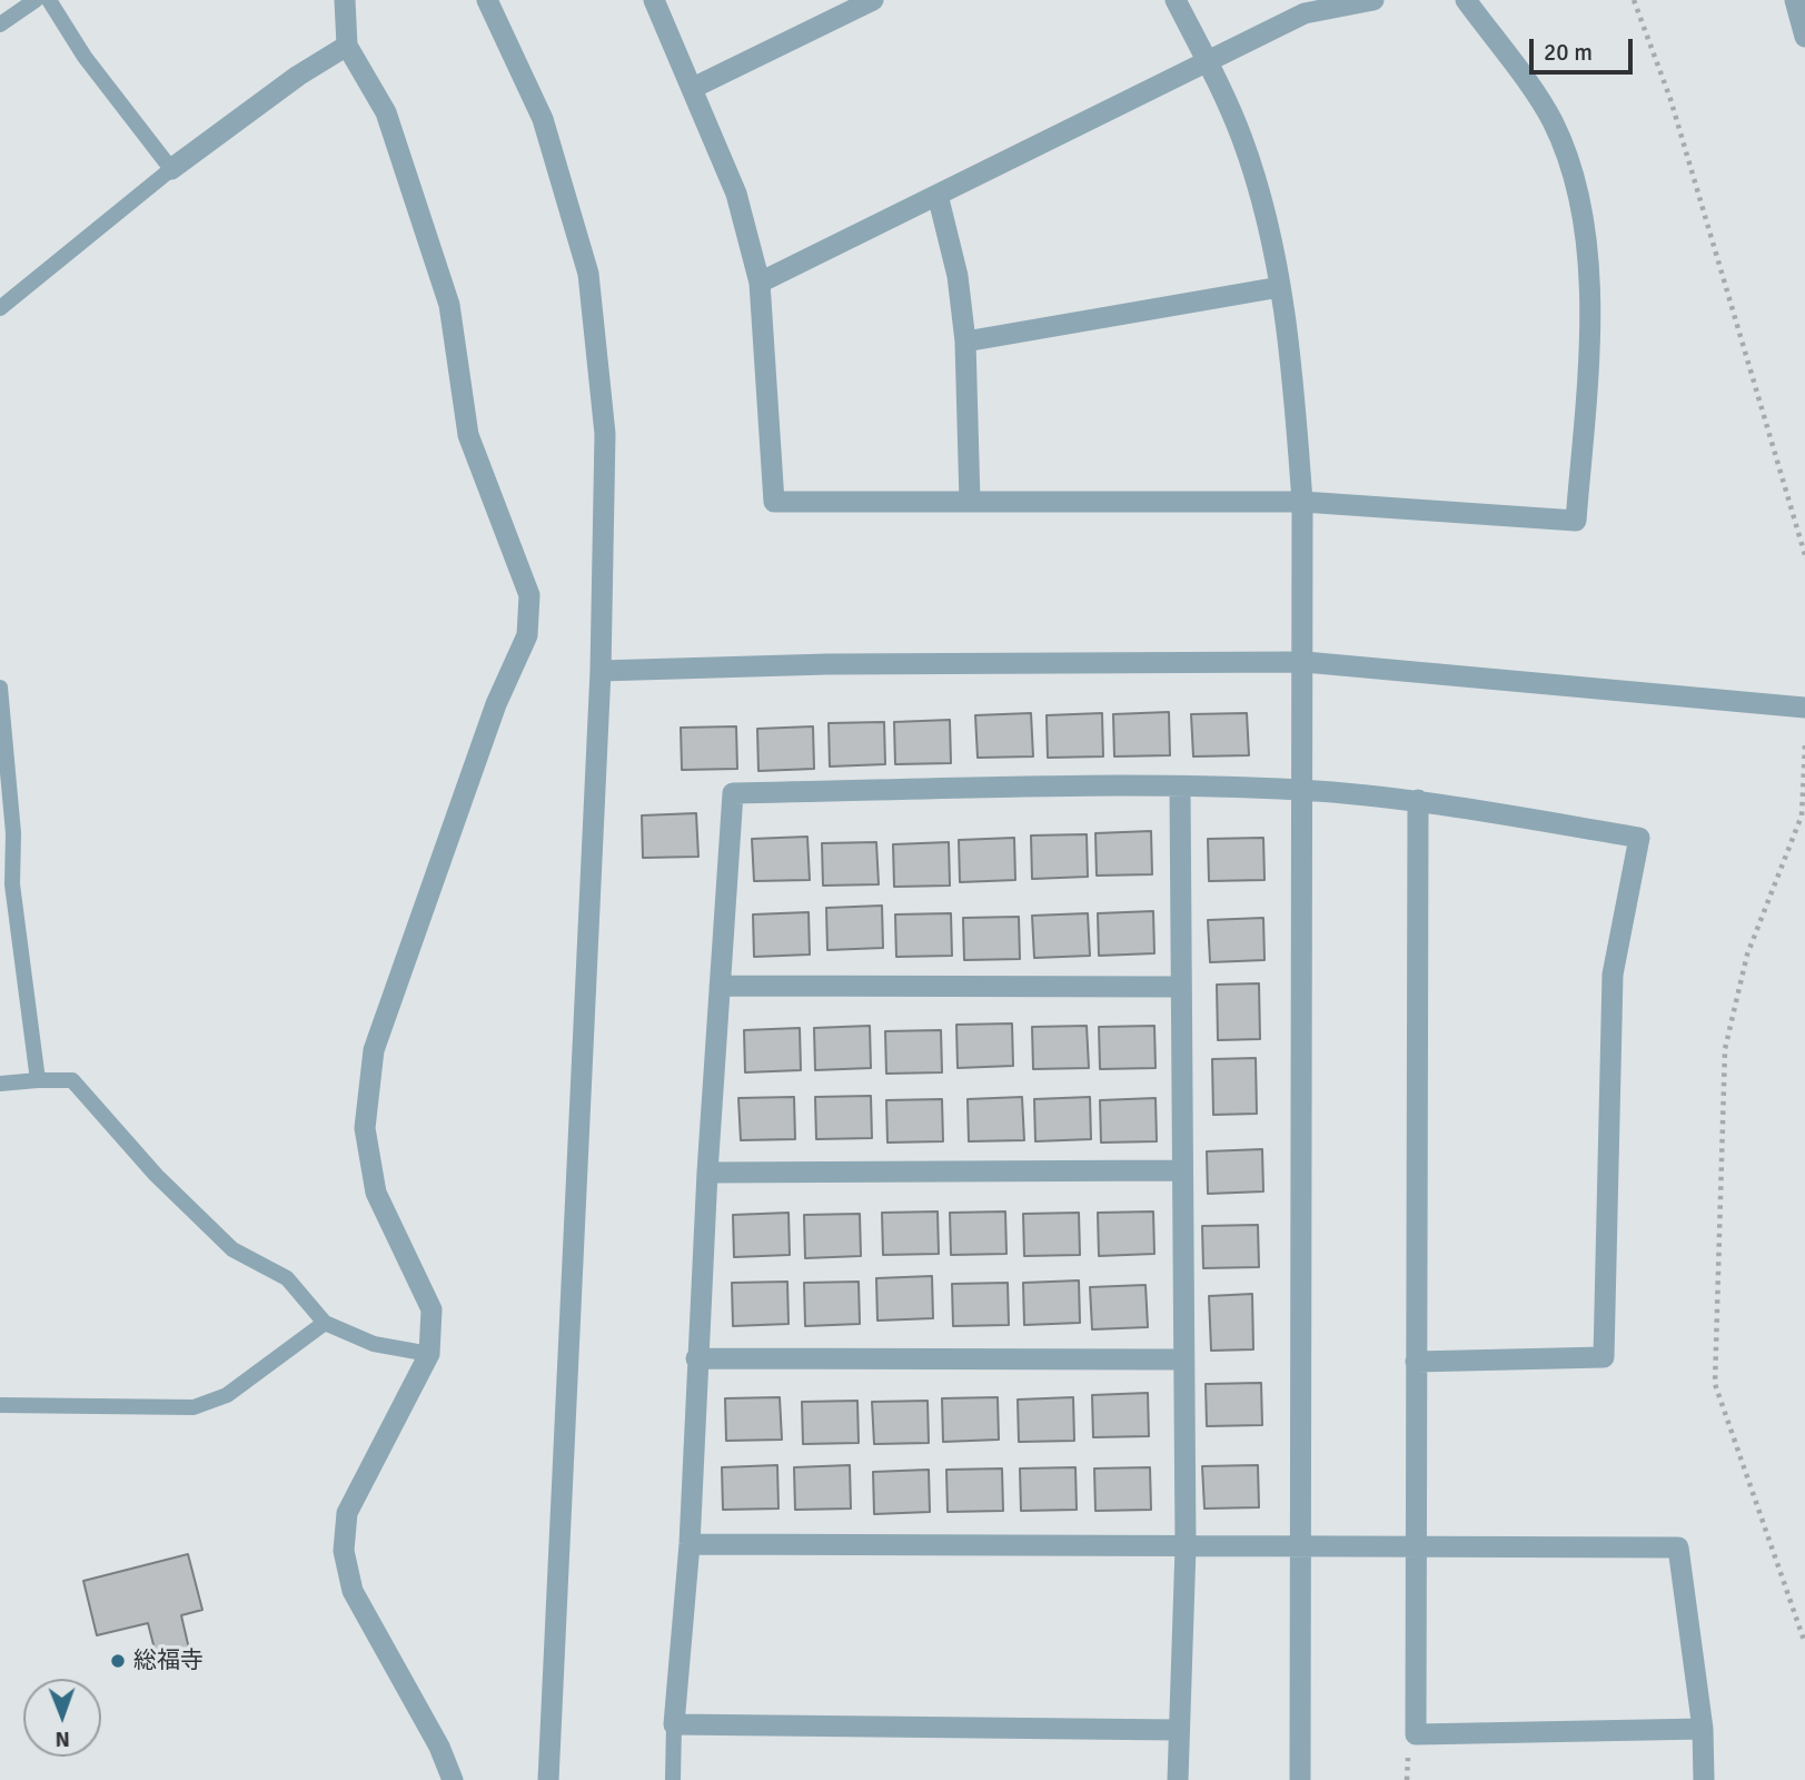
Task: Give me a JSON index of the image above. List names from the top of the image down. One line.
{"places":["総福寺"],"scale_bar":"20 m","north":"bottom"}
